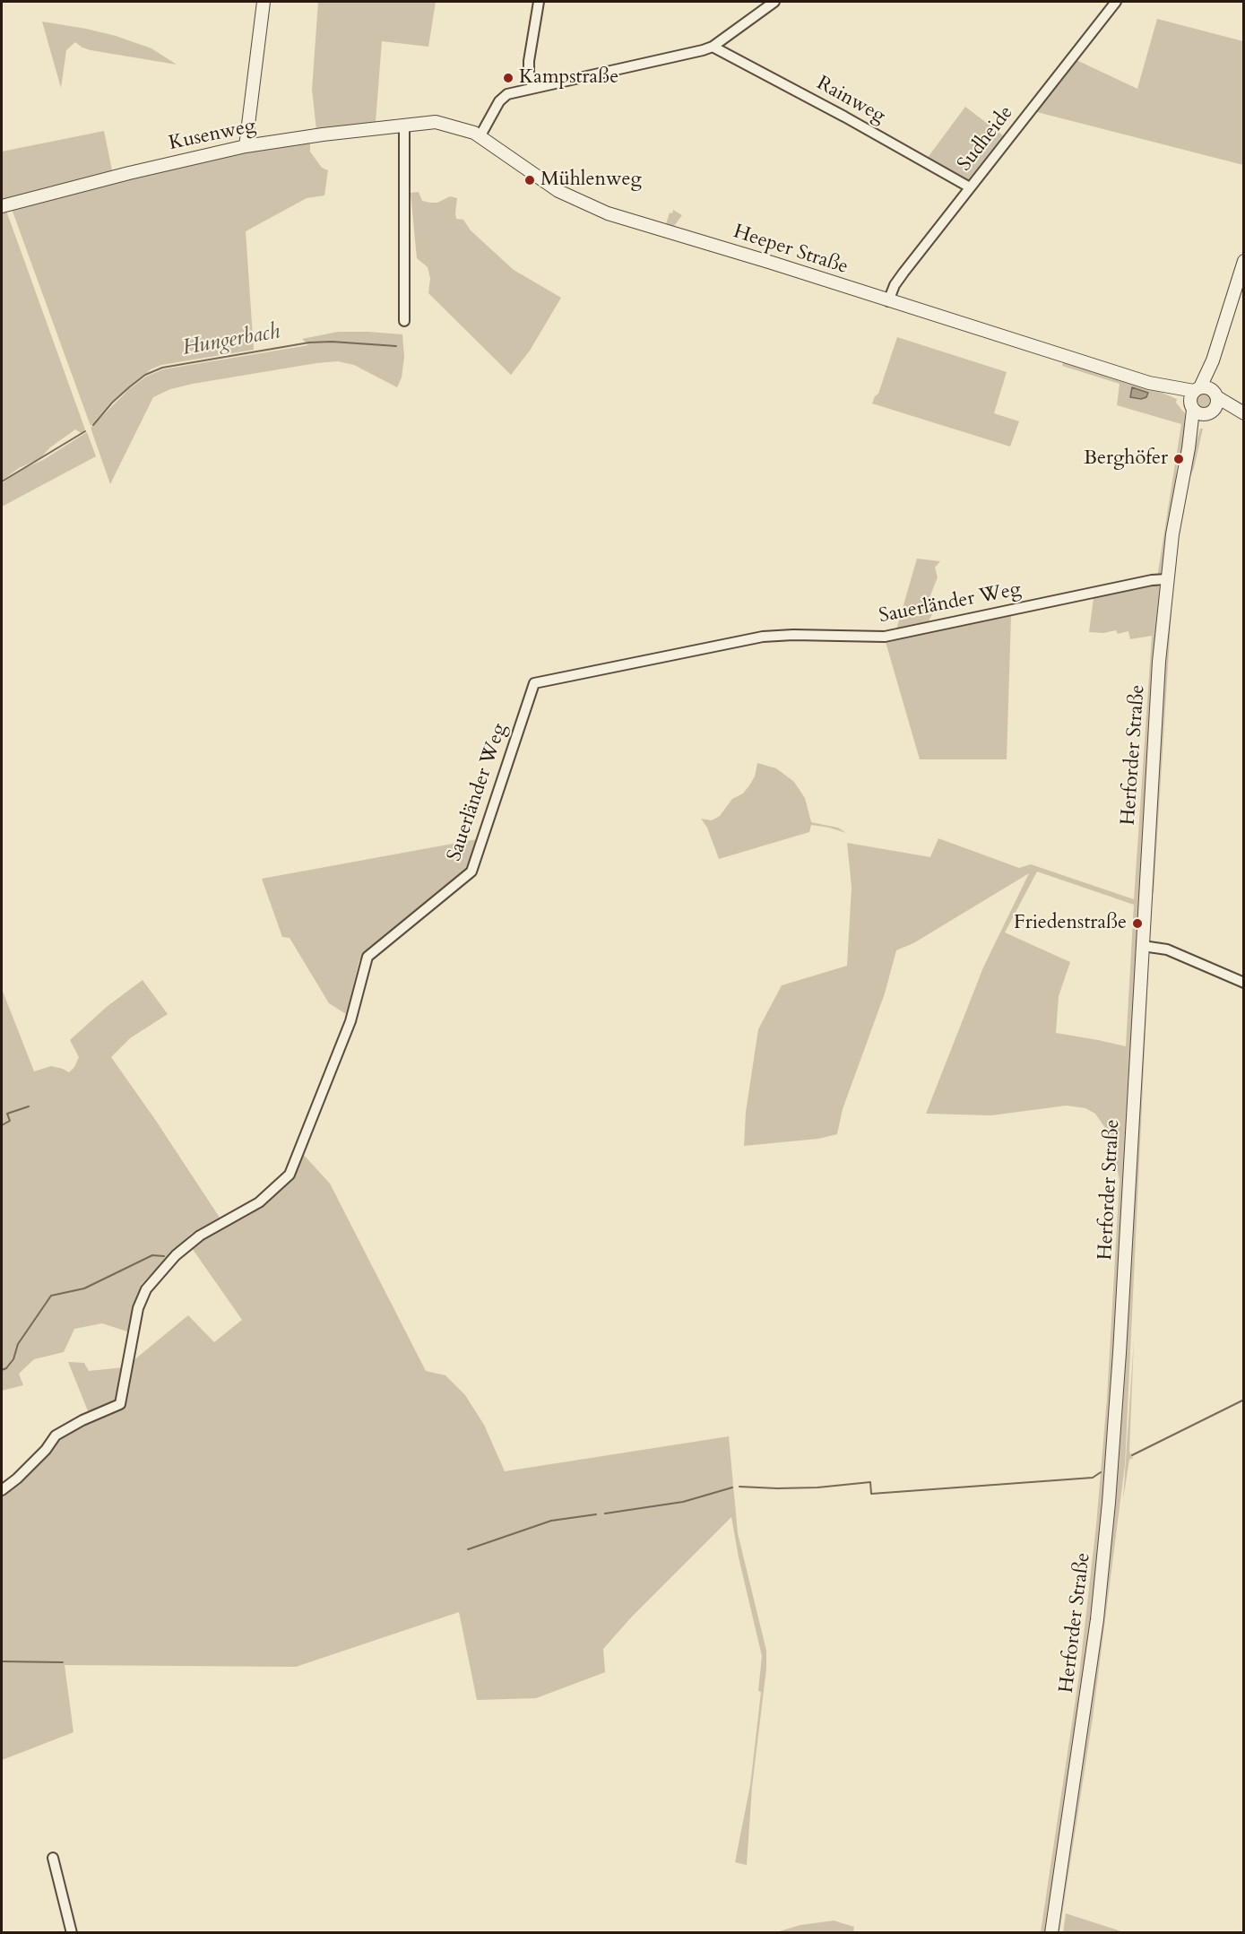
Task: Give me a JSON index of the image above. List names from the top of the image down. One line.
{"streets":{"street":["Rainweg","Kusenweg","Sudheide","Heeper Straße","Sauerländer Weg","Herforder Straße"]},"crossings":[["Rainweg","Sudheide"],["Kusenweg","Heeper Straße"],["Sudheide","Heeper Straße"],["Heeper Straße","Herforder Straße"],["Sauerländer Weg","Herforder Straße"]],"water":["Hungerbach"],"places":["Kampstraße","Mühlenweg","Berghöfer","Friedenstraße"]}
